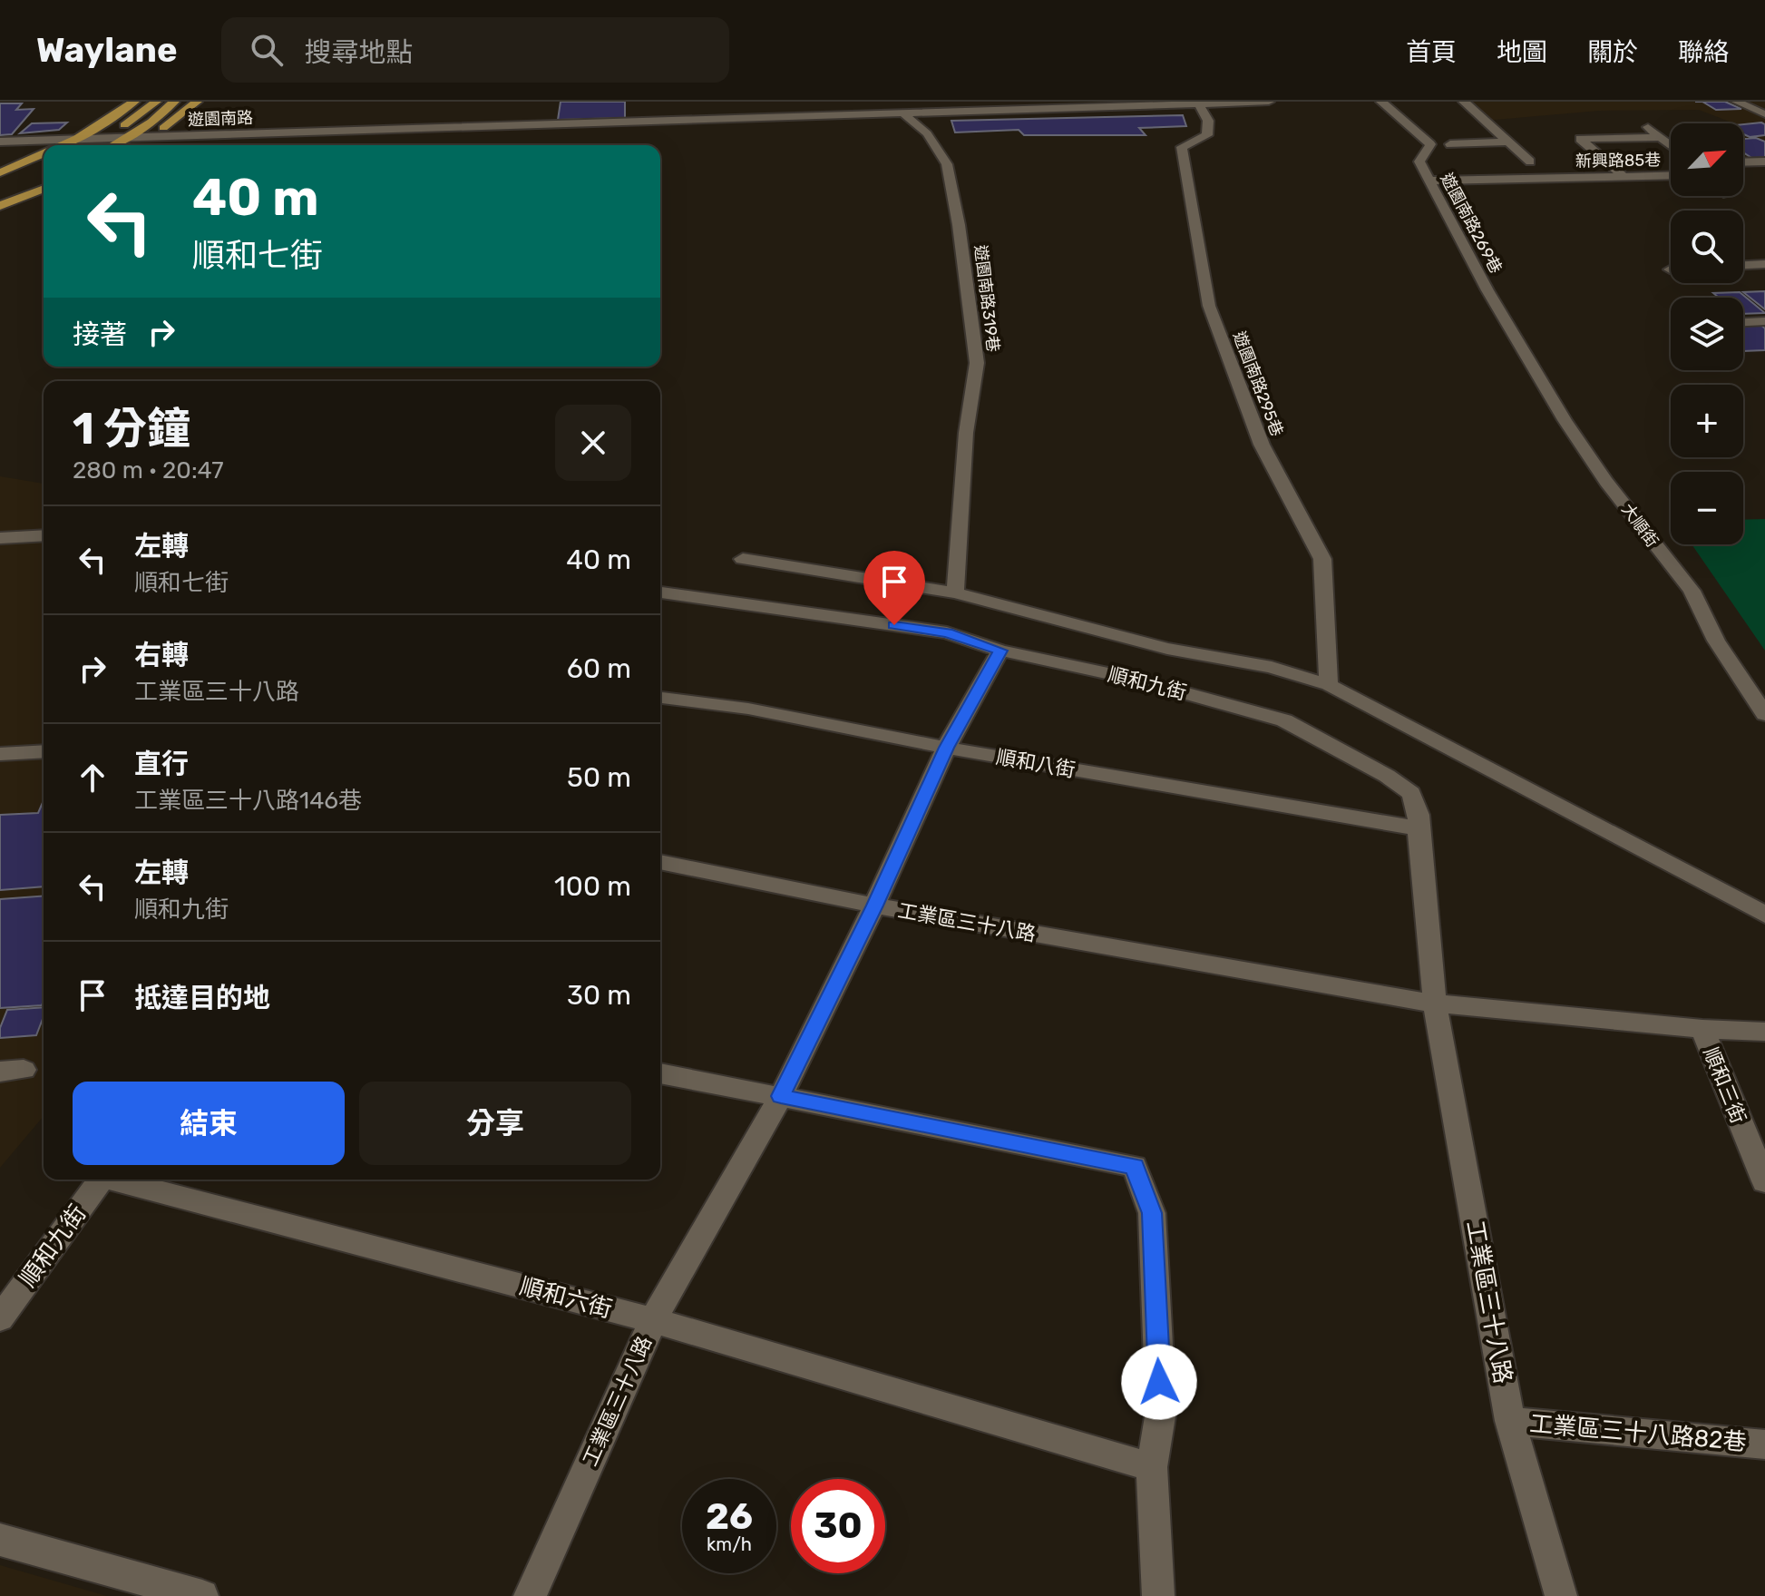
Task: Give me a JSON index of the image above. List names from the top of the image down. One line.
{"streets":{"street":["遊園南路","新興路85巷","遊園南路269巷","遊園南路319巷","遊園南路295巷","大順街","順和九街","順和八街","工業區三十八路","順和三街","順和六街","工業區三十八路82巷"]},"crossings":[["遊園南路","遊園南路319巷"],["遊園南路","遊園南路295巷"],["新興路85巷","遊園南路269巷"],["遊園南路269巷","大順街"],["順和九街","順和八街"],["順和九街","工業區三十八路"],["工業區三十八路","順和三街"],["工業區三十八路","順和六街"],["工業區三十八路","工業區三十八路82巷"]],"north":"top right","page":{"header":"Waylane","search":"搜尋地點","nav":["首頁","地圖","關於","聯絡"],"map_buttons":["+","−"],"turn":["40 m","順和七街"],"then":"接著","heading":["1 分鐘","280 m · 20:47"],"list":[{"name":"左轉","note":"順和七街","value":"40 m"},{"name":"右轉","note":"工業區三十八路","value":"60 m"},{"name":"直行","note":"工業區三十八路146巷","value":"50 m"},{"name":"左轉","note":"順和九街","value":"100 m"},{"name":"抵達目的地","value":"30 m"}],"buttons":["結束","分享"],"speed":"26 km/h","limit":"30"}}
